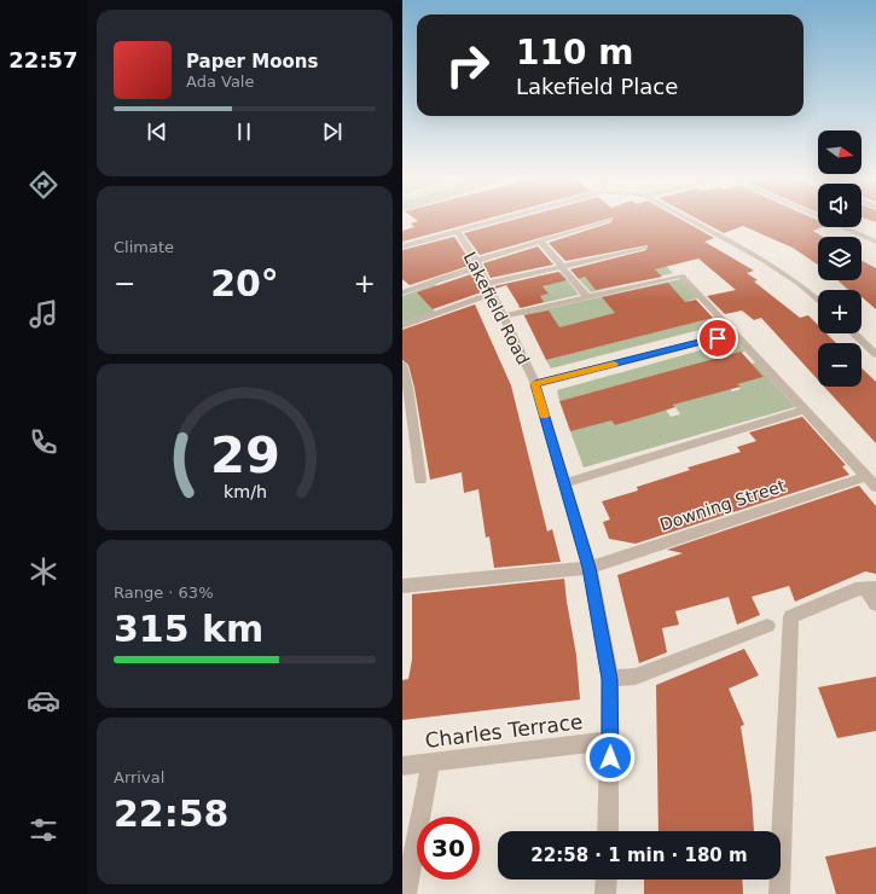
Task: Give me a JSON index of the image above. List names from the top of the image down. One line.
{"streets":{"street":["Lakefield Road","Downing Street","Charles Terrace"]},"crossings":[["Lakefield Road","Downing Street"],["Lakefield Road","Charles Terrace"]],"north":"right","page":{"tabs":"22:57","turn":["110 m","Lakefield Place"],"song":["Paper Moons","Ada Vale"],"map_buttons":["+","−"],"tile":["Climate",["Range · 63%","315 km"],["Arrival","22:58"]],"heat":["−","20°","+"],"limit":"30","trip":"22:58 · 1 min · 180 m","gauge":["29","km/h"]}}
